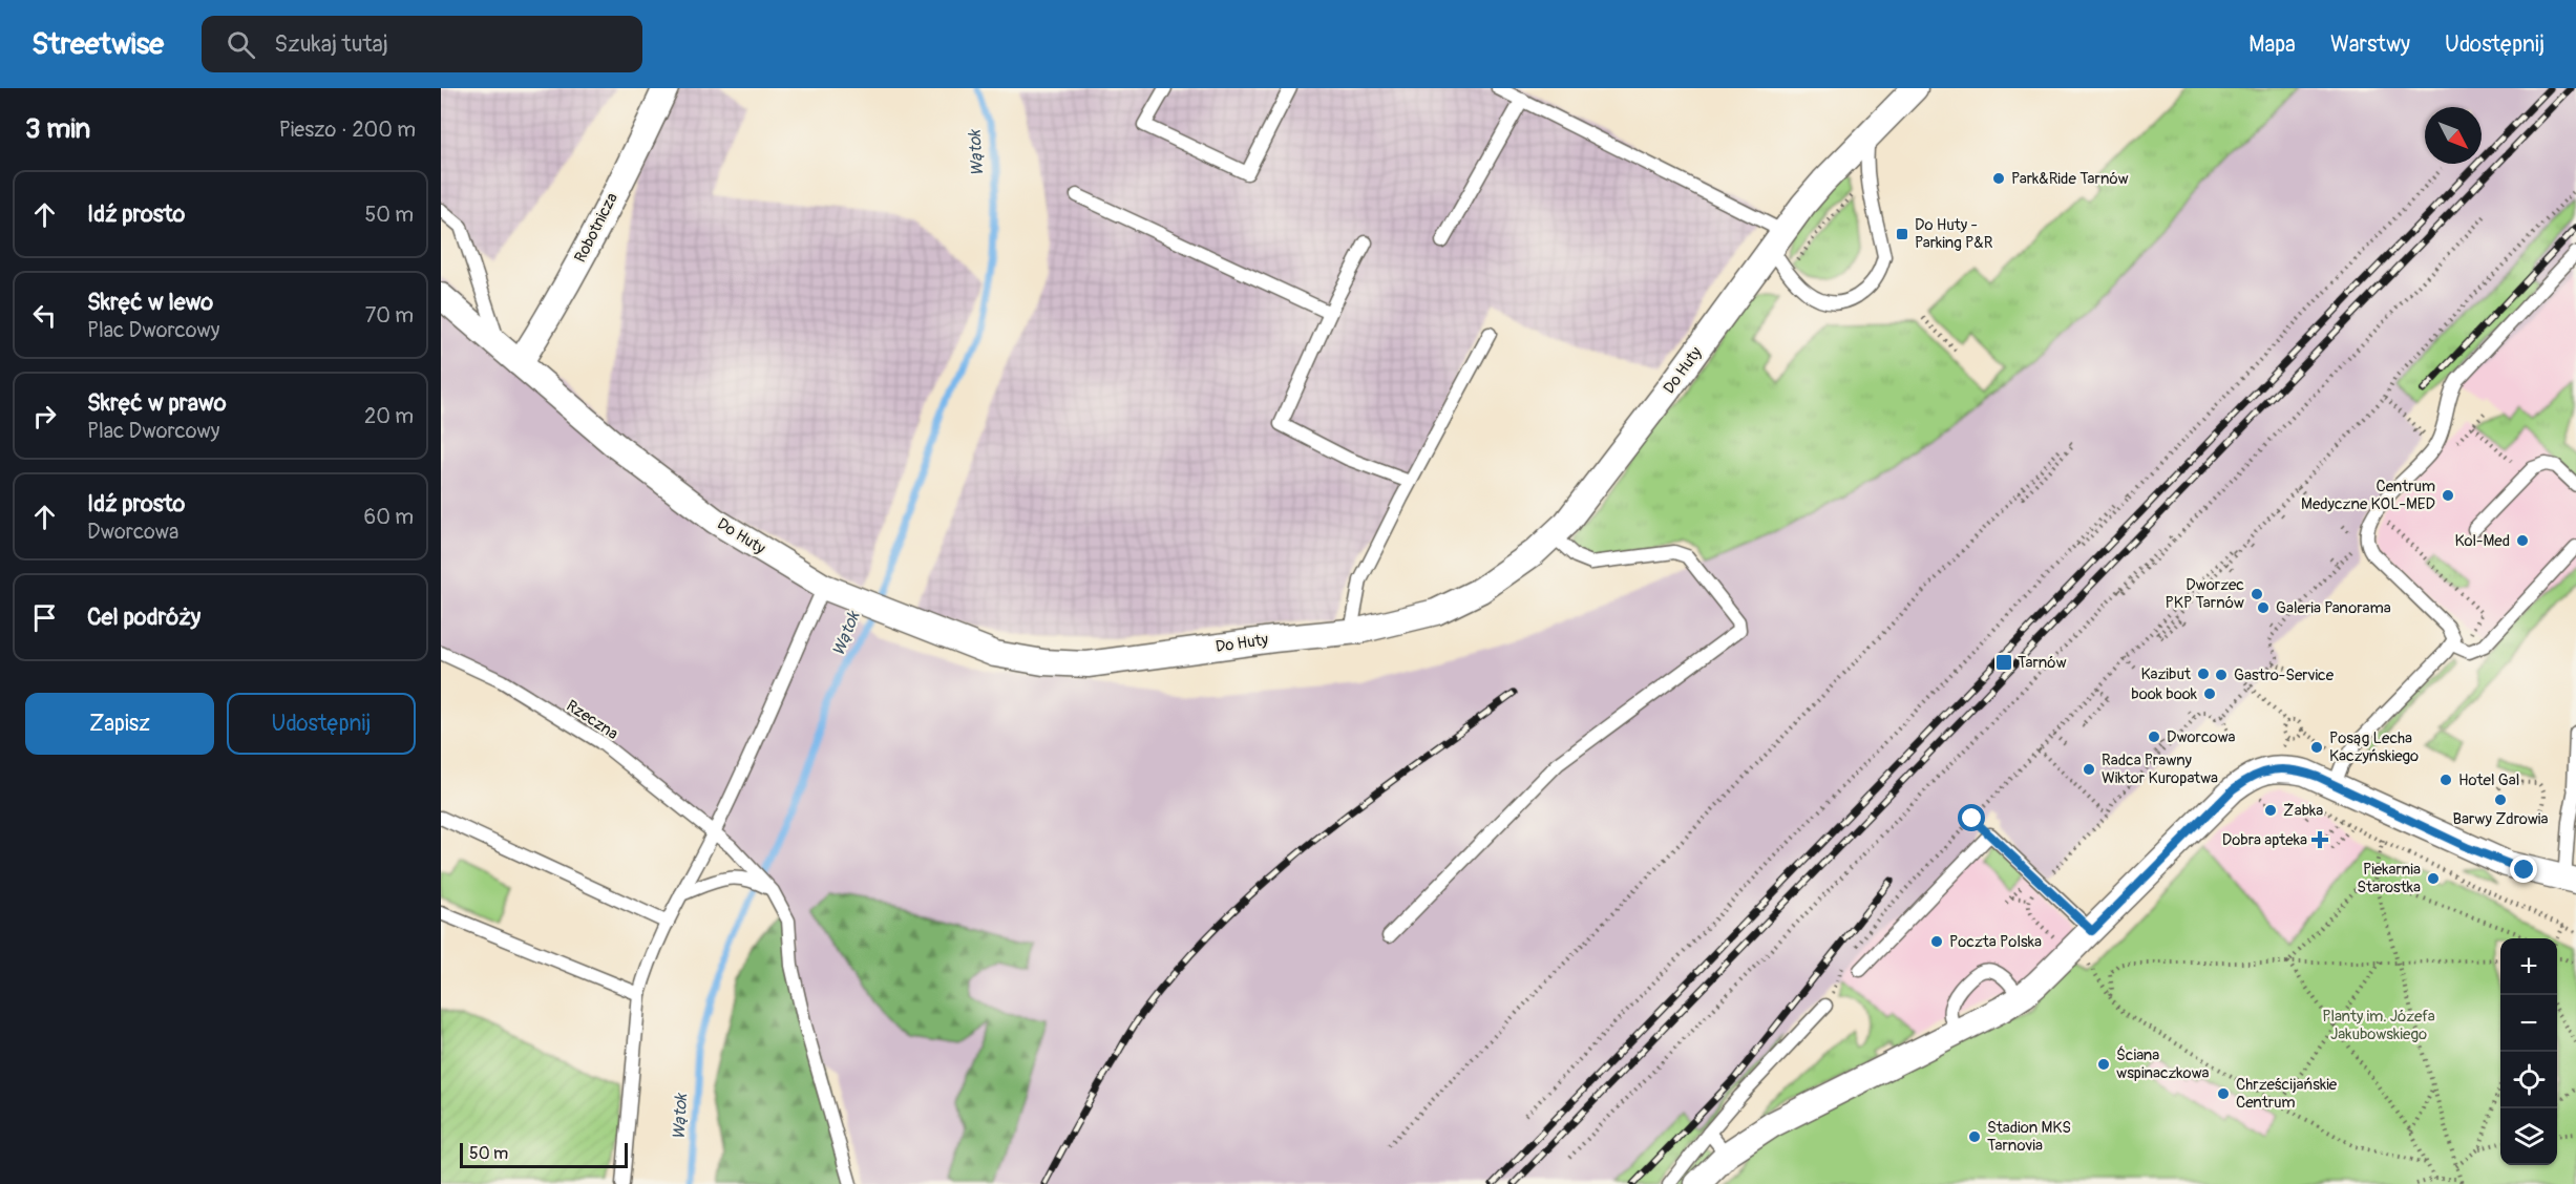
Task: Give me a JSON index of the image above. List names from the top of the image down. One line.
{"streets":{"street":["Robotnicza","Do Huty"],"lane":["Rzeczna"]},"crossings":[["Robotnicza","Do Huty"]],"water":["Wątok"],"parks":["Planty im. Józefa Jakubowskiego"],"places":{"other":["Park&Ride Tarnów","Centrum Medyczne KOL-MED","Kol-Med","Dworzec PKP Tarnów","Galeria Panorama","Kazibut","Gastro-Service","book book","Dworcowa","Posąg Lecha Kaczyńskiego","Radca Prawny Wiktor Kuropatwa","Hotel Gal","Barwy Zdrowia","Żabka","Piekarnia Starostka","Poczta Polska","Ściana wspinaczkowa","Chrześcijańskie Centrum","Stadion MKS Tarnovia"],"transit":["Do Huty - Parking P&R","Tarnów"],"health":["Dobra apteka"]},"scale_bar":"50 m","north":"bottom right","page":{"header":"Streetwise","search":"Szukaj tutaj","nav":["Mapa","Warstwy","Udostępnij"],"heading":["3 min","Pieszo · 200 m"],"list":[["Idź prosto","50 m"],["Skręć w lewo","Plac Dworcowy","70 m"],["Skręć w prawo","Plac Dworcowy","20 m"],["Idź prosto","Dworcowa","60 m"],"Cel podróży"],"buttons":["Zapisz","Udostępnij"],"map_buttons":["+","−"],"scale":"50 m"}}
